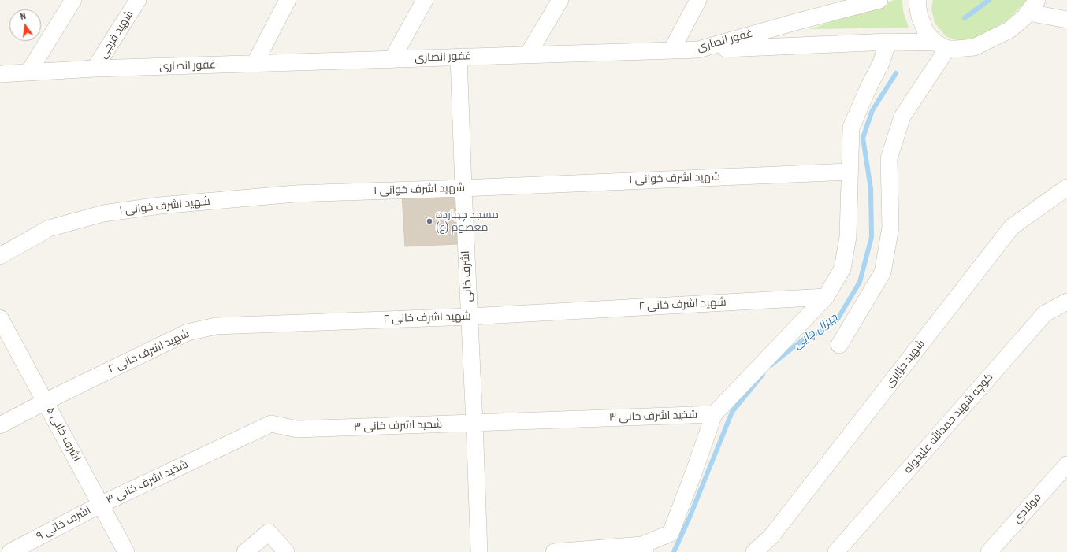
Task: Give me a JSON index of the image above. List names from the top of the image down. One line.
{"streets":{"street":["شهید فرجی","غفور انصاری","شهید اشرف خوانی ۱","اشرف خانی","شهید اشرف خانی ۲","شهید جزایری","شخید اشرف خانی ۳","کوچه شهید حمدالله علیخواه","اشرف خانی ۵","فولادی","اشرف خانی ۹"]},"crossings":[["شهید فرجی","غفور انصاری"],["غفور انصاری","اشرف خانی"],["شهید اشرف خوانی ۱","اشرف خانی"],["اشرف خانی","شهید اشرف خانی ۲"],["اشرف خانی","شخید اشرف خانی ۳"],["شهید اشرف خانی ۲","اشرف خانی ۵"],["شخید اشرف خانی ۳","اشرف خانی ۵"],["شخید اشرف خانی ۳","اشرف خانی ۹"],["اشرف خانی ۵","اشرف خانی ۹"]],"water":["جیرال چایی"],"places":["مسجد چهارده معصوم (ع)"],"north":"top"}
